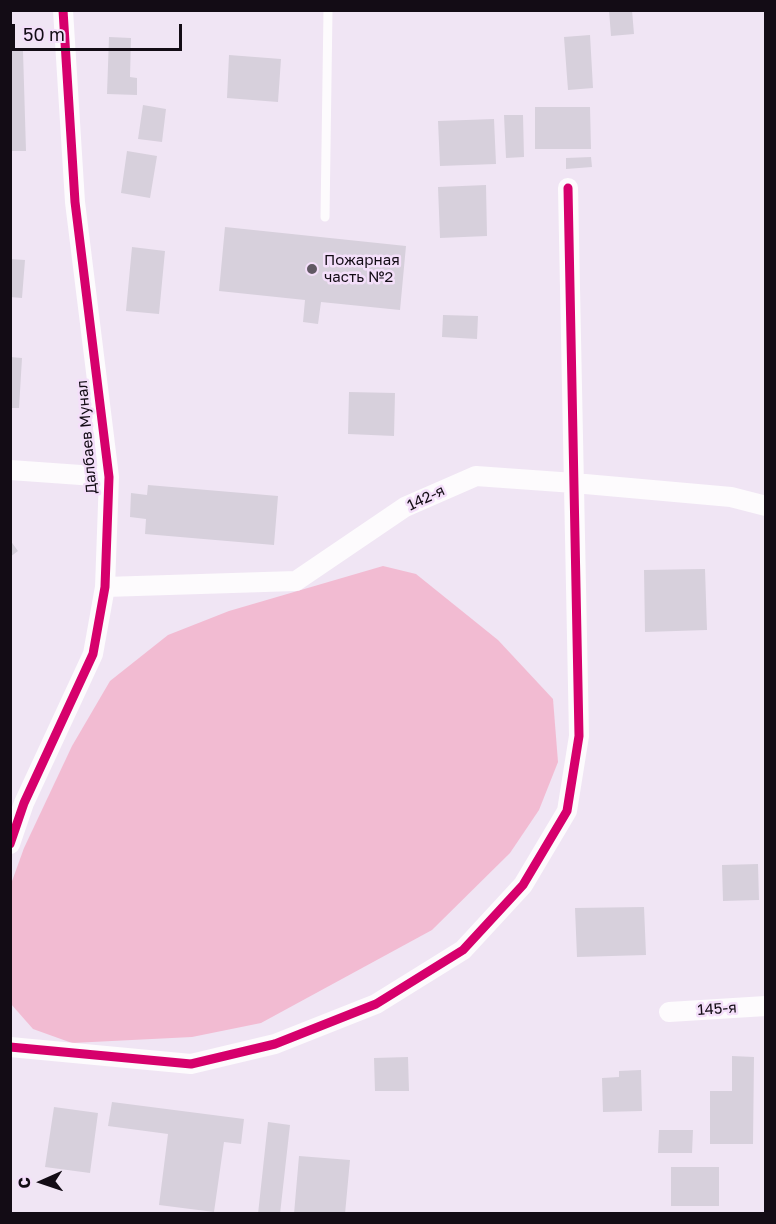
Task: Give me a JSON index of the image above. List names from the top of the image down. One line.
{"streets":{"street":["Далбаев Мунал","142-я","145-я"]},"crossings":[["Далбаев Мунал","142-я"]],"places":["Пожарная часть №2"],"scale_bar":"50 m","north":"left"}
